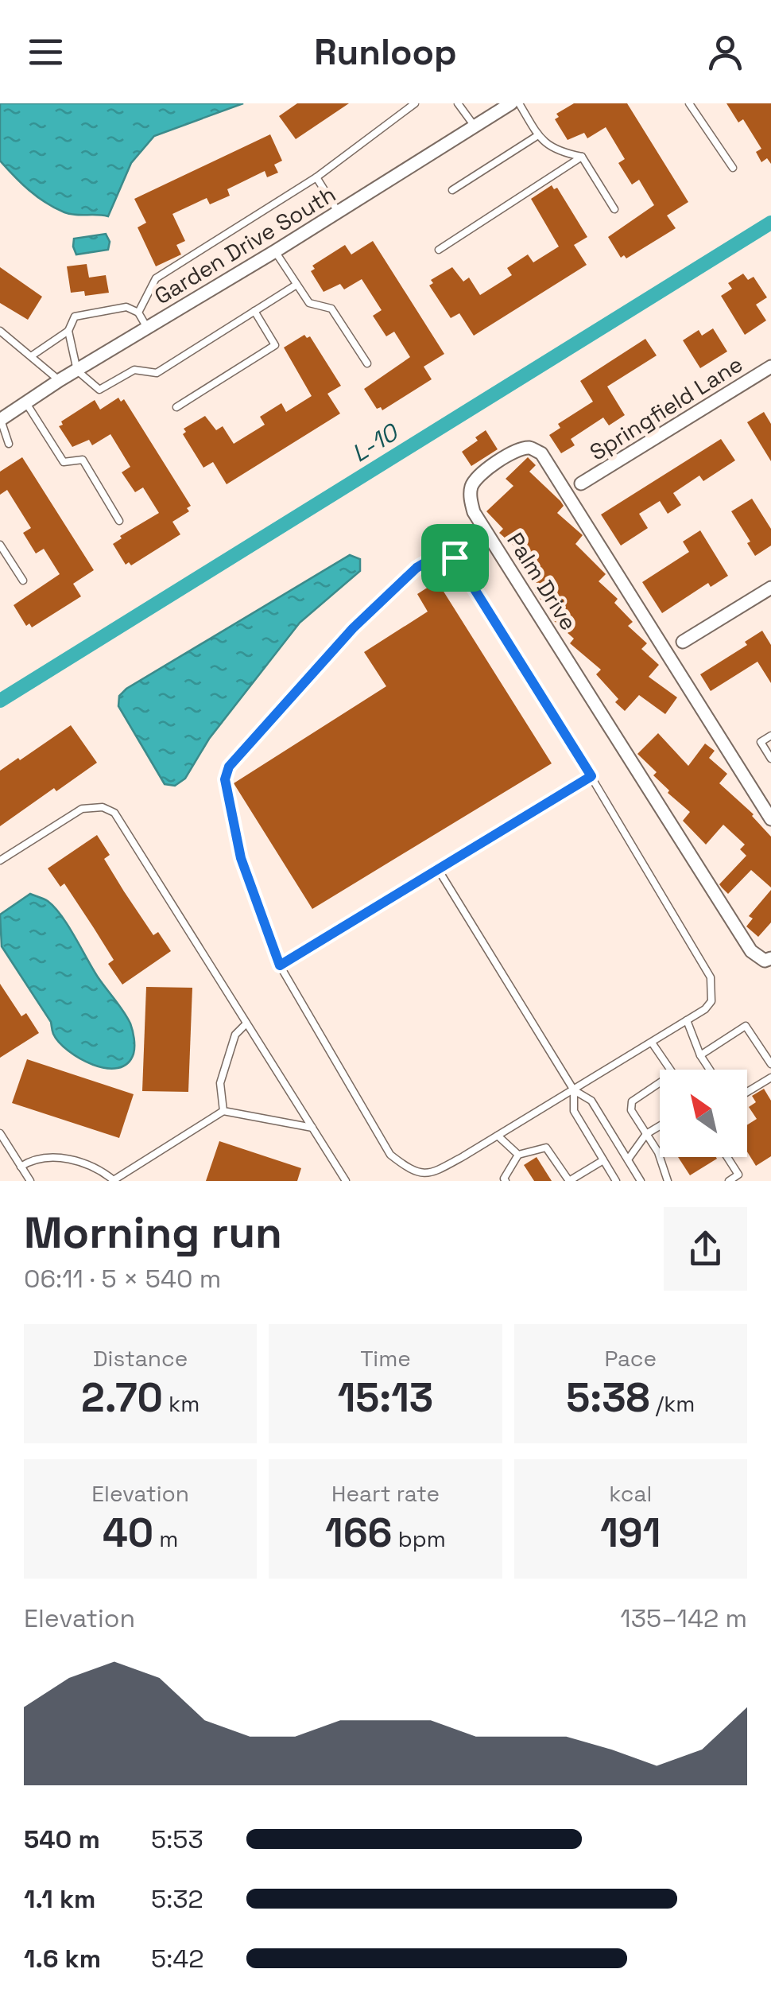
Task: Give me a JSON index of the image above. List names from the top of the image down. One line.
{"streets":{"street":["Garden Drive South","Springfield Lane","Palm Drive"]},"water":["L-10"],"north":"top left","page":{"header":"Runloop","heading":["Morning run","06:11 · 5 × 540 m"],"stats":[["Distance","2.70 km"],["Time","15:13"],["Pace","5:38 /km"],["Elevation","40 m"],["Heart rate","166 bpm"],["kcal","191"]],"chart":["Elevation","135–142 m"],"list":[{"name":"540 m","note":"5:53"},{"name":"1.1 km","note":"5:32"},{"name":"1.6 km","note":"5:42"}]}}
